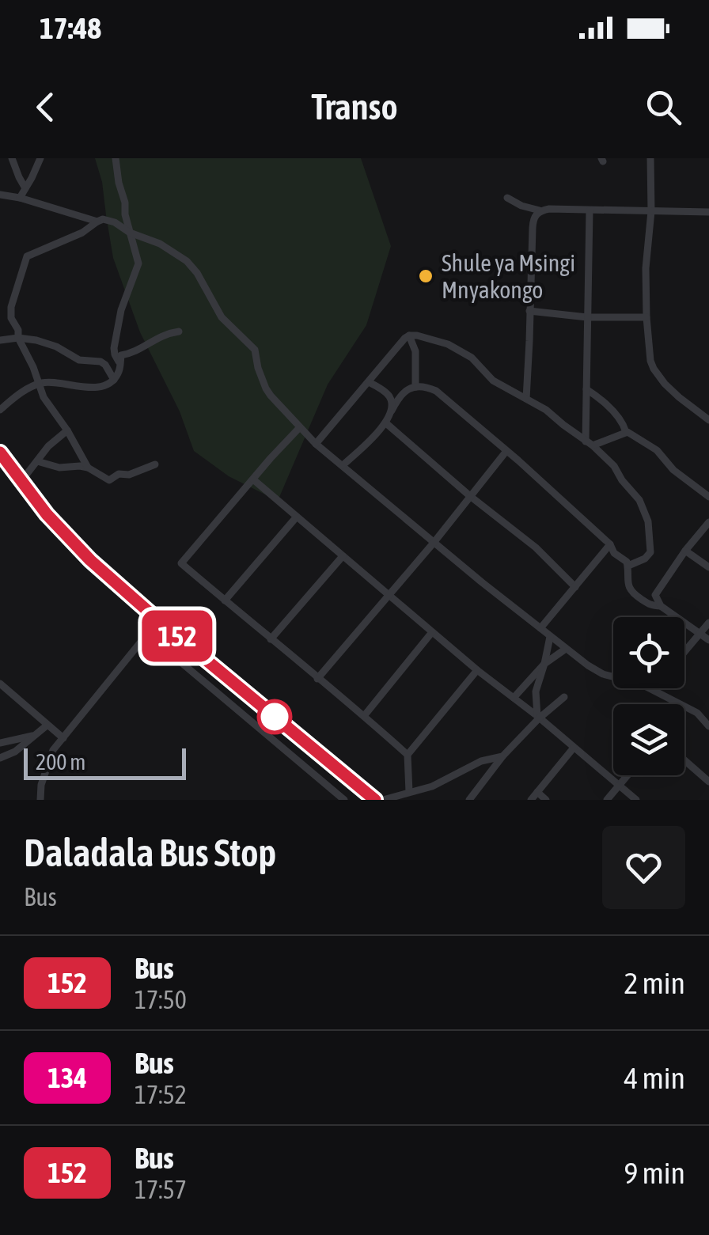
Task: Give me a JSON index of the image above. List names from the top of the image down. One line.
{"places":["Shule ya Msingi Mnyakongo"],"lines":["bus line 152"],"scale_bar":"200 m","page":{"status":"17:48","header":"Transo","on_map":"152","scale":"200 m","heading":["Daladala Bus Stop","Bus"],"list":[{"mark":"152","name":"Bus","note":"17:50","value":"2 min"},{"mark":"134","name":"Bus","note":"17:52","value":"4 min"},{"mark":"152","name":"Bus","note":"17:57","value":"9 min"}]}}
